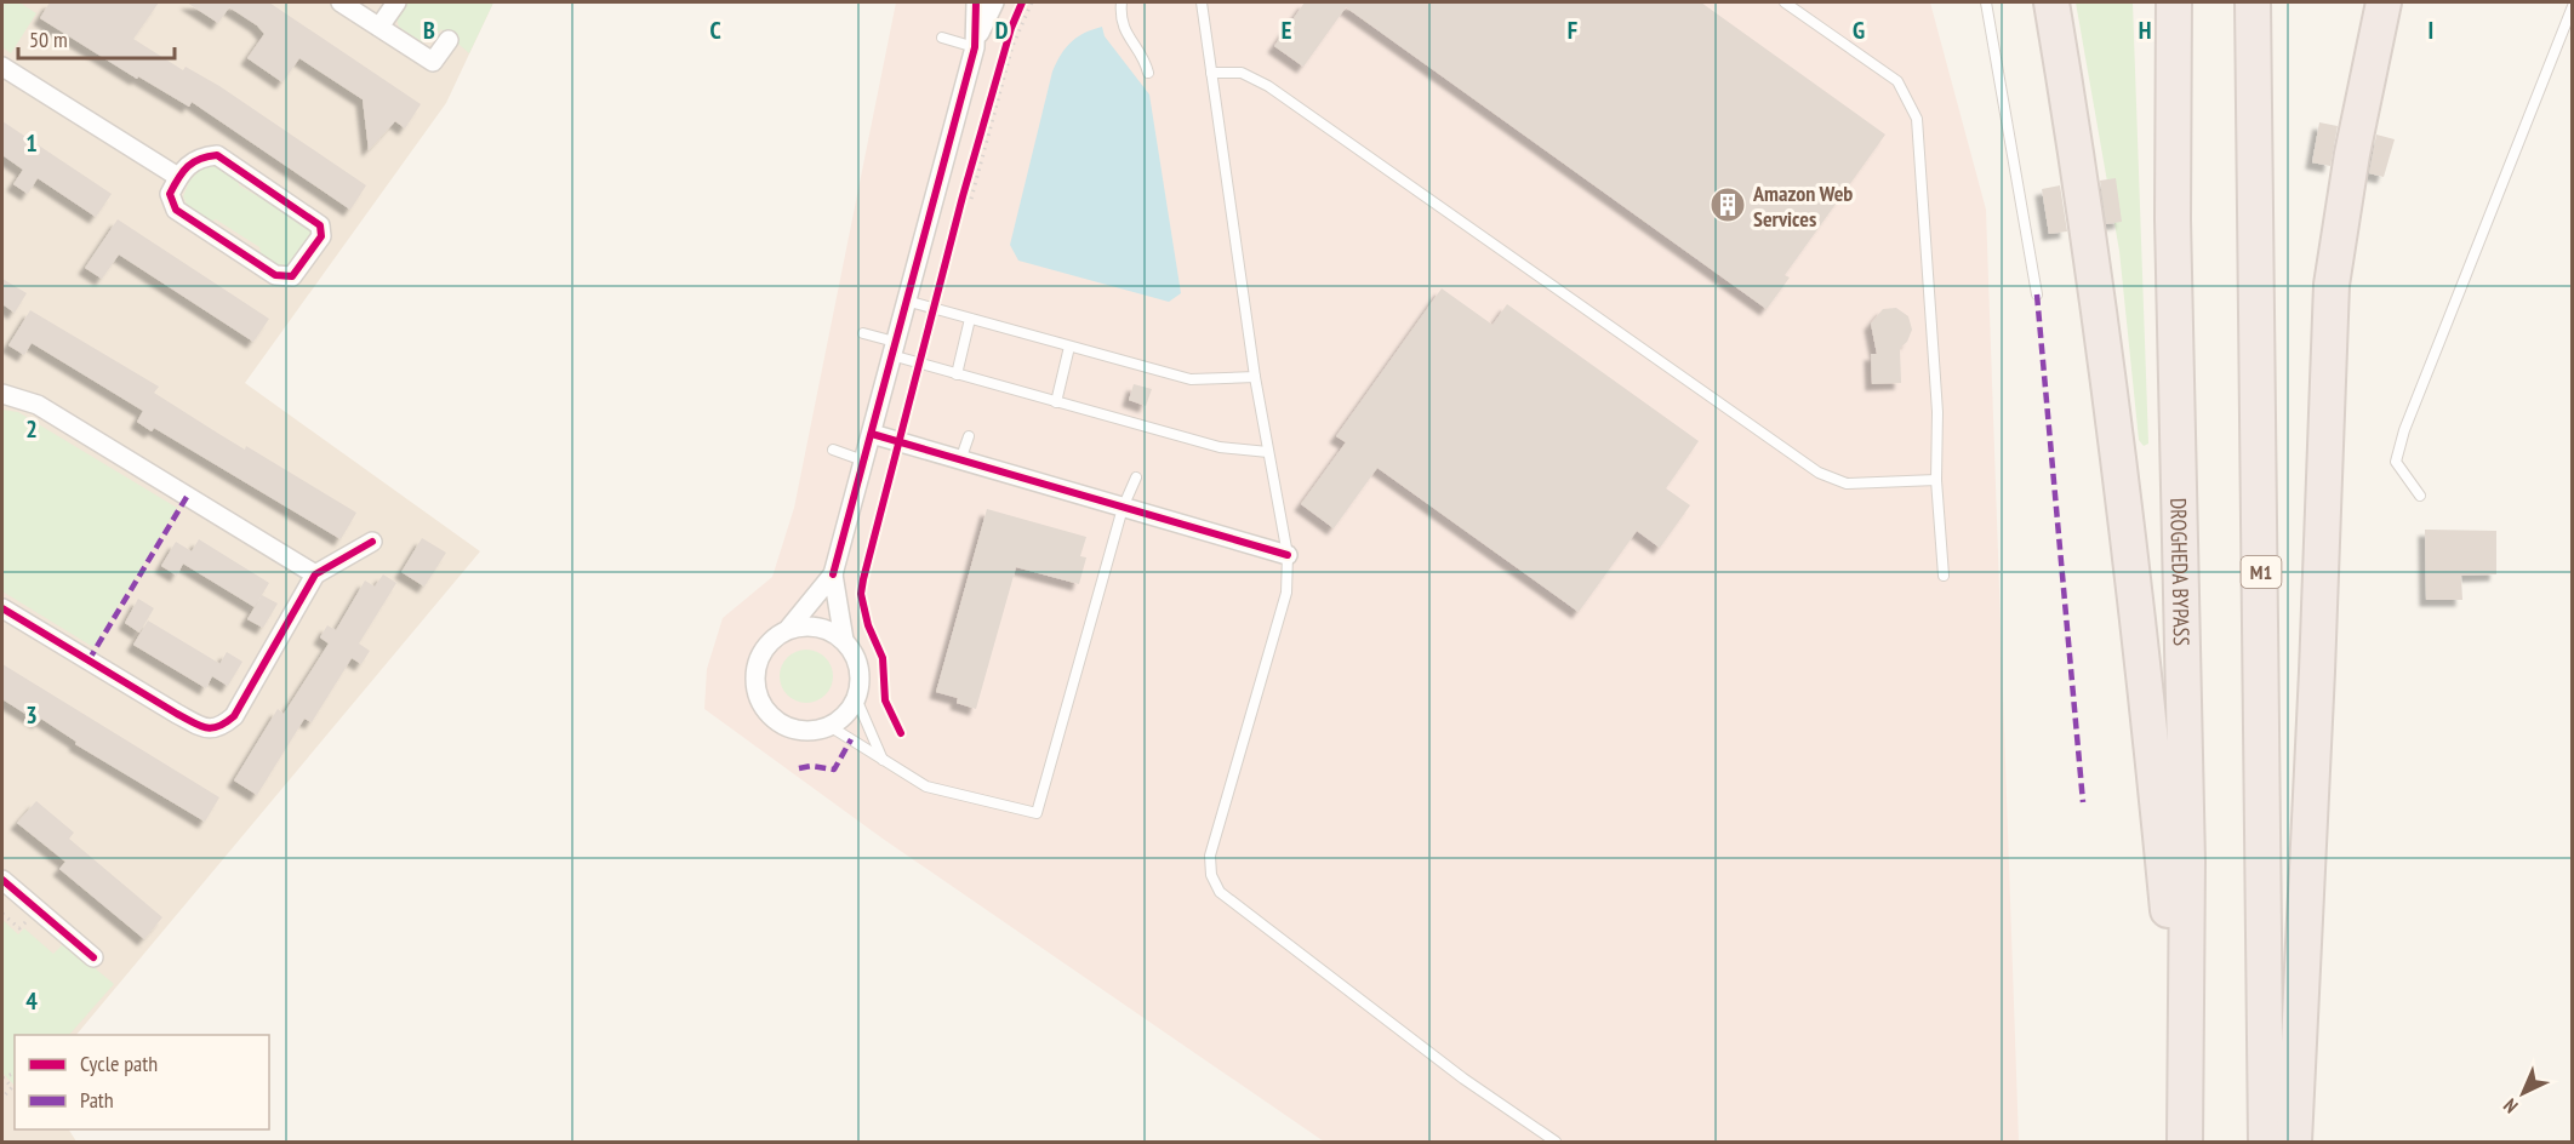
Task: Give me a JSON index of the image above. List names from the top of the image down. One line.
{"streets":{"highway":["DROGHEDA BYPASS","M1"]},"places":{"building":["Amazon Web Services"]},"legend":["Cycle path","Path"],"scale_bar":"50 m","north":"bottom left","grid":{"columns":["B","C","D","E","F","G","H","I"],"rows":["1","2","3","4"]}}
